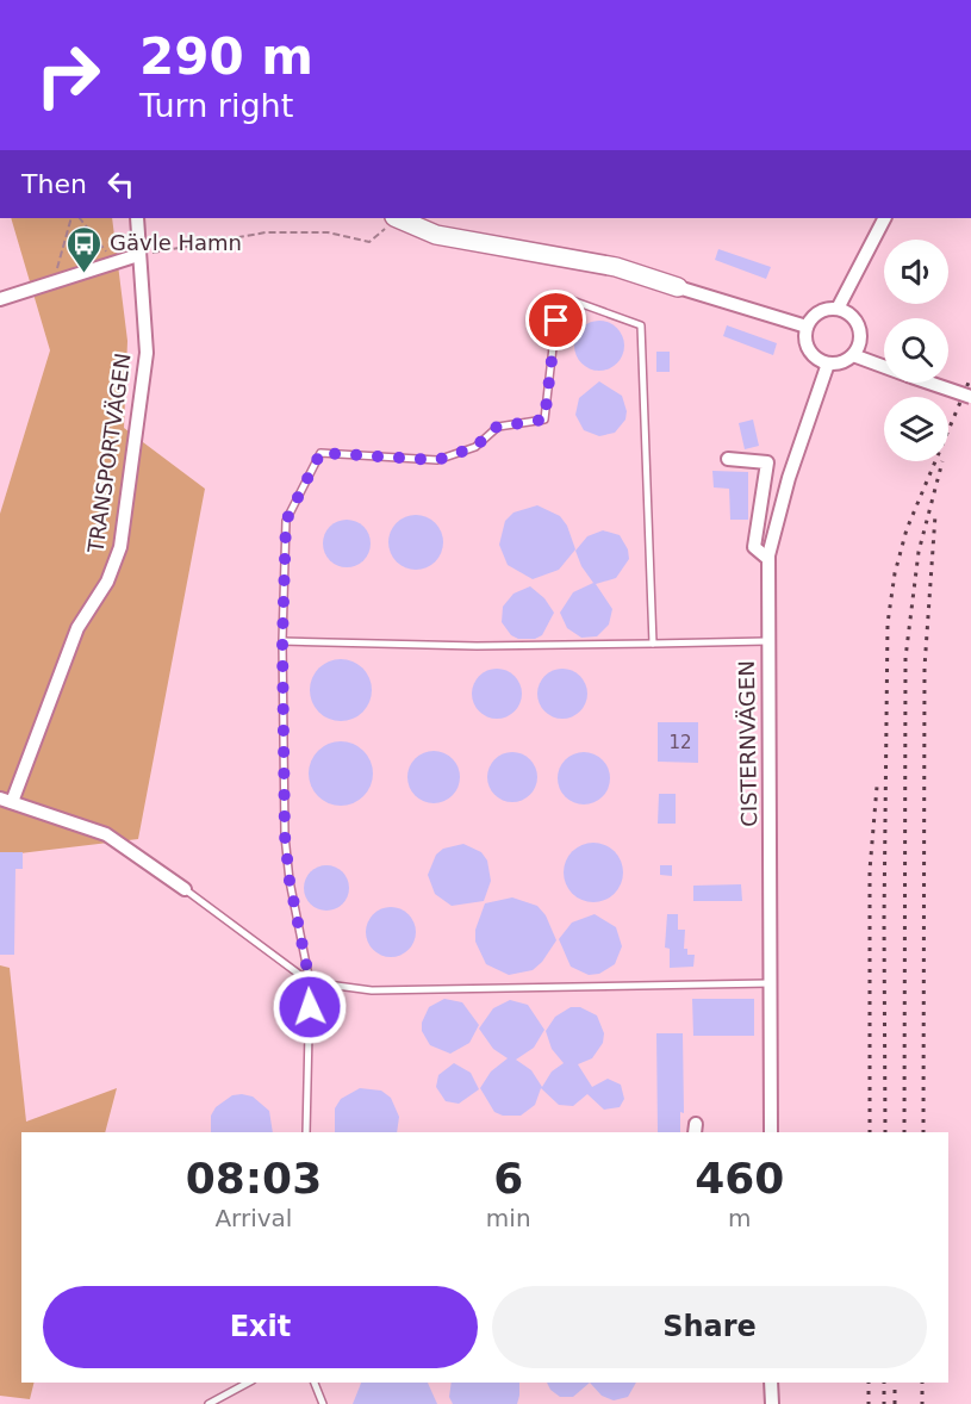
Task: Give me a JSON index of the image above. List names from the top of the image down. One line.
{"streets":{"street":["TRANSPORTVÄGEN","CISTERNVÄGEN"]},"places":{"bus stop":["Gävle Hamn"]},"house_numbers":["12"],"page":{"turn":["290 m","Turn right"],"then":"Then","eta":["08:03","Arrival","6","min","460","m"],"buttons":["Exit","Share"]}}
